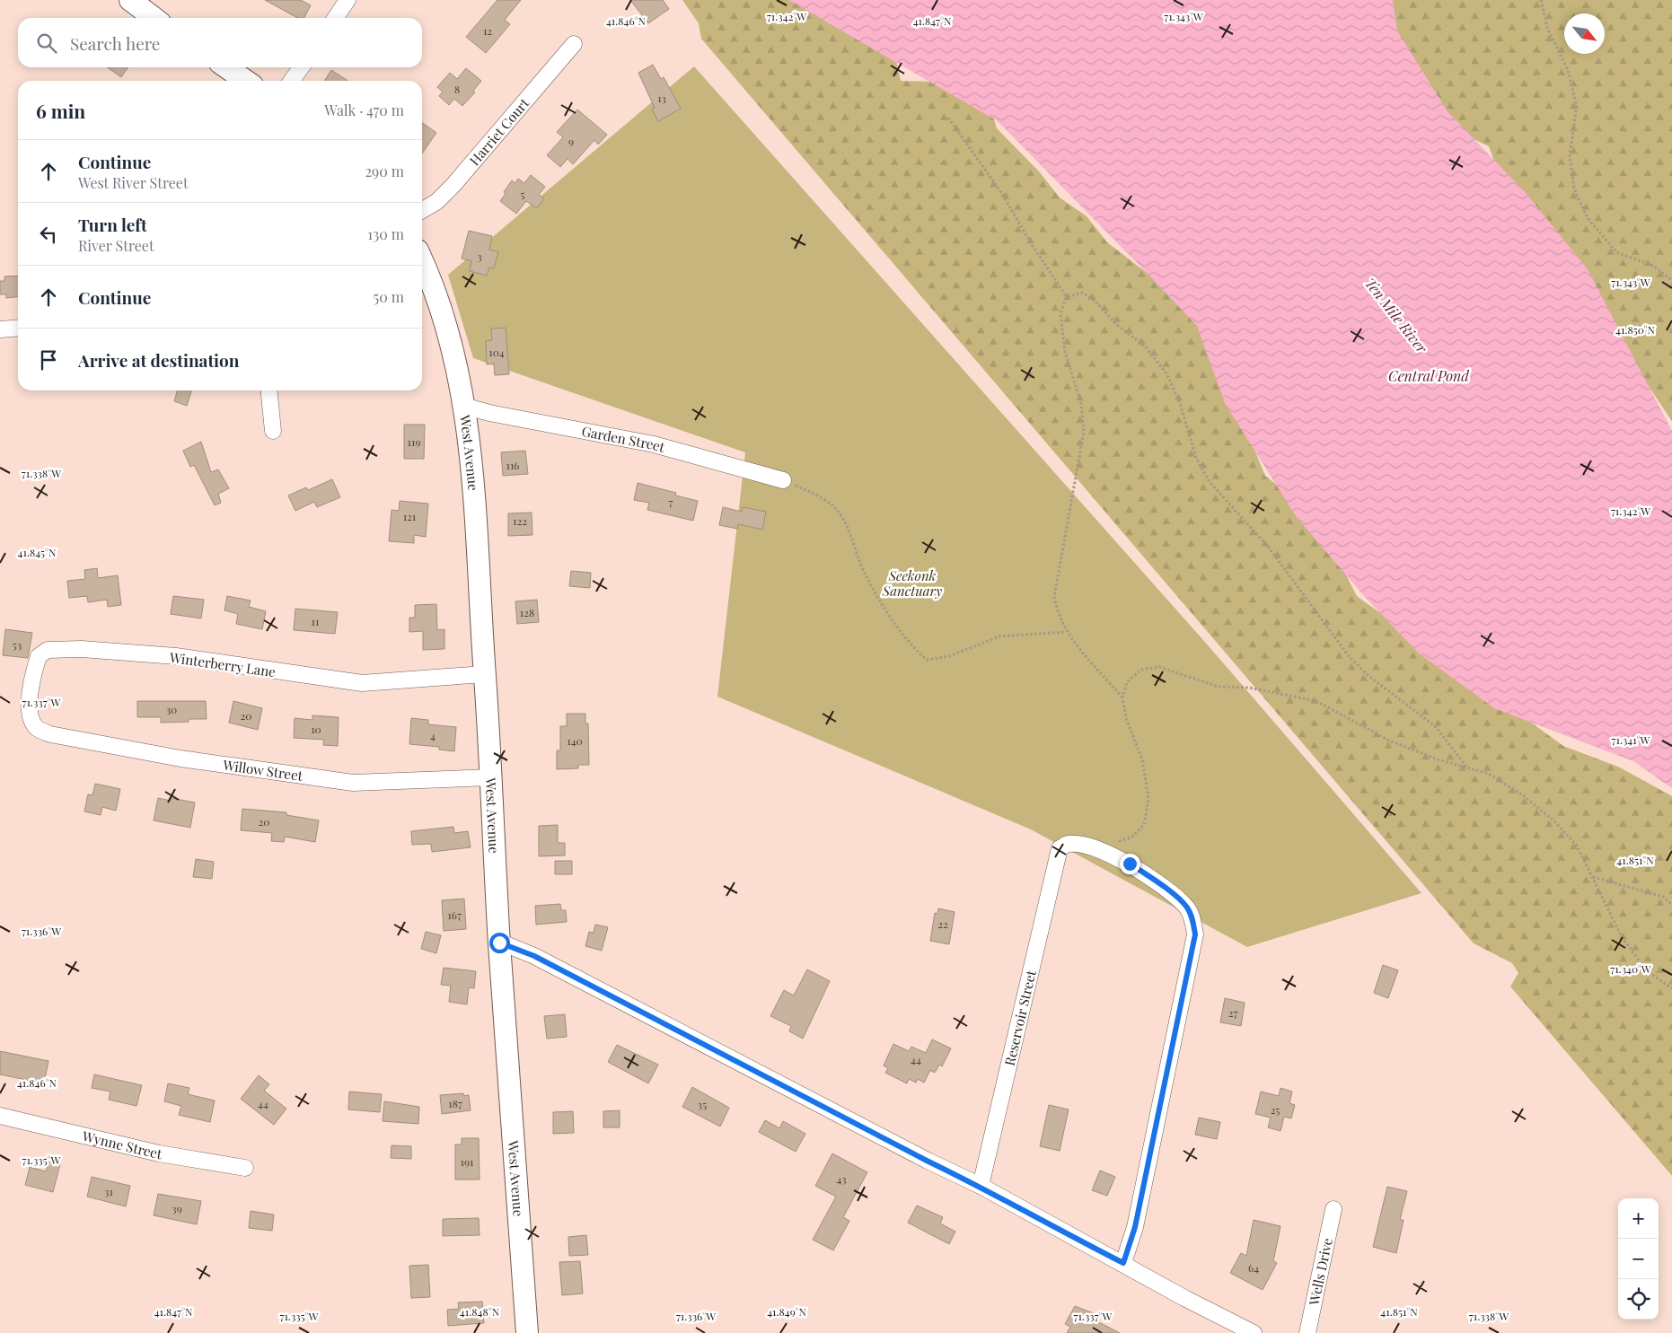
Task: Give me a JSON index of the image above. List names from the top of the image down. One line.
{"streets":{"street":["Harriet Court","Garden Street","West Avenue","Winterberry Lane","Willow Street","Reservoir Street","Wynne Street","Wells Drive"]},"crossings":[["Garden Street","West Avenue"],["West Avenue","Winterberry Lane"],["West Avenue","Willow Street"],["Winterberry Lane","Willow Street"]],"water":["Ten Mile River","Central Pond"],"parks":["Seekonk Sanctuary"],"house_numbers":["12","8","13","9","5","3","104","119","116","7","121","122","128","11","53","30","20","10","4","140","20","167","22","27","44","44","187","35","25","191","43","31","39","64"],"north":"bottom right","page":{"search":"Search here","heading":["6 min","Walk · 470 m"],"list":[["Continue","West River Street","290 m"],["Turn left","River Street","130 m"],["Continue","50 m"],"Arrive at destination"],"map_buttons":["+","−"]},"coordinates":["71.342°W","71.343°W","41.846°N","41.847°N","41.850°N","71.338°W","41.845°N","71.337°W","71.341°W","41.851°N","71.336°W","71.340°W","71.335°W","41.848°N","41.849°N"]}
